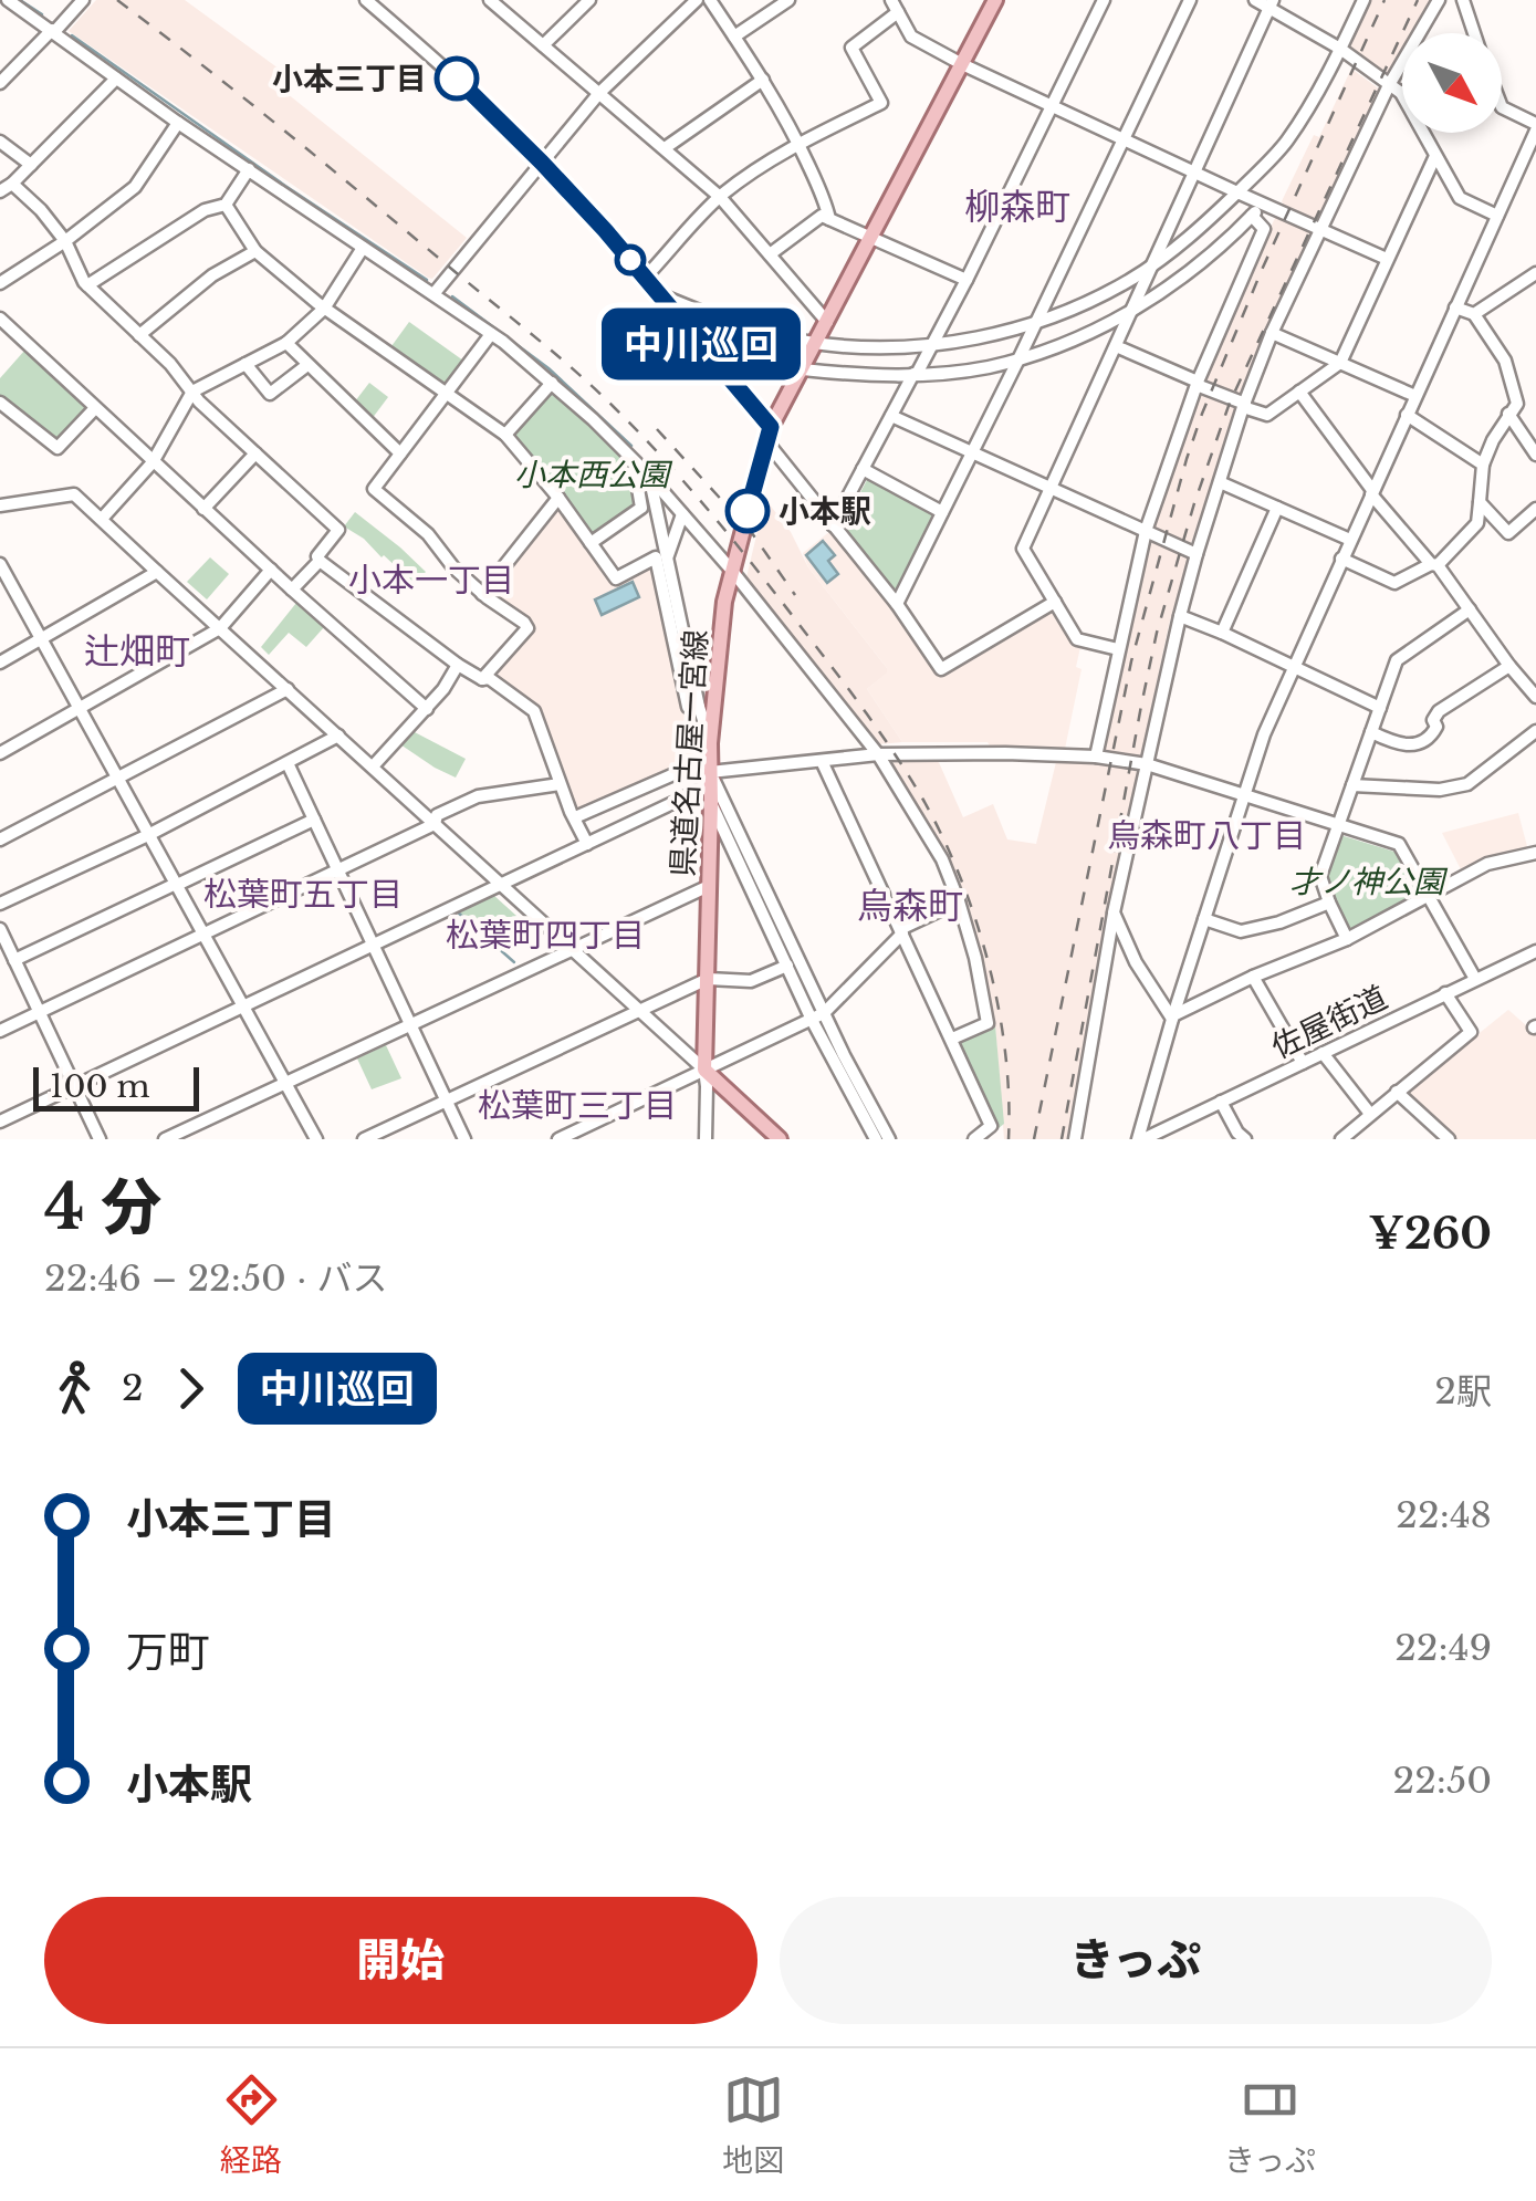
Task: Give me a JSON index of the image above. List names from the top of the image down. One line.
{"streets":{"main road":["県道名古屋一宮線"],"street":["佐屋街道"]},"districts":["柳森町","小本一丁目","辻畑町","烏森町八丁目","松葉町五丁目","烏森町","松葉町四丁目","松葉町三丁目"],"parks":["小本西公園","才ノ神公園"],"places":["小本三丁目","小本駅"],"lines":["bus line 中川巡回"],"scale_bar":"100 m","north":"bottom right","page":{"on_map":"中川巡回","scale":"100 m","heading":["4 分","22:46 – 22:50 · バス","¥260"],"legs":["2","中川巡回","2駅"],"list":[{"name":"小本三丁目","value":"22:48"},{"name":"万町","value":"22:49"},{"name":"小本駅","value":"22:50"}],"buttons":["開始","きっぷ"],"tabs":["経路","地図","きっぷ"]}}
